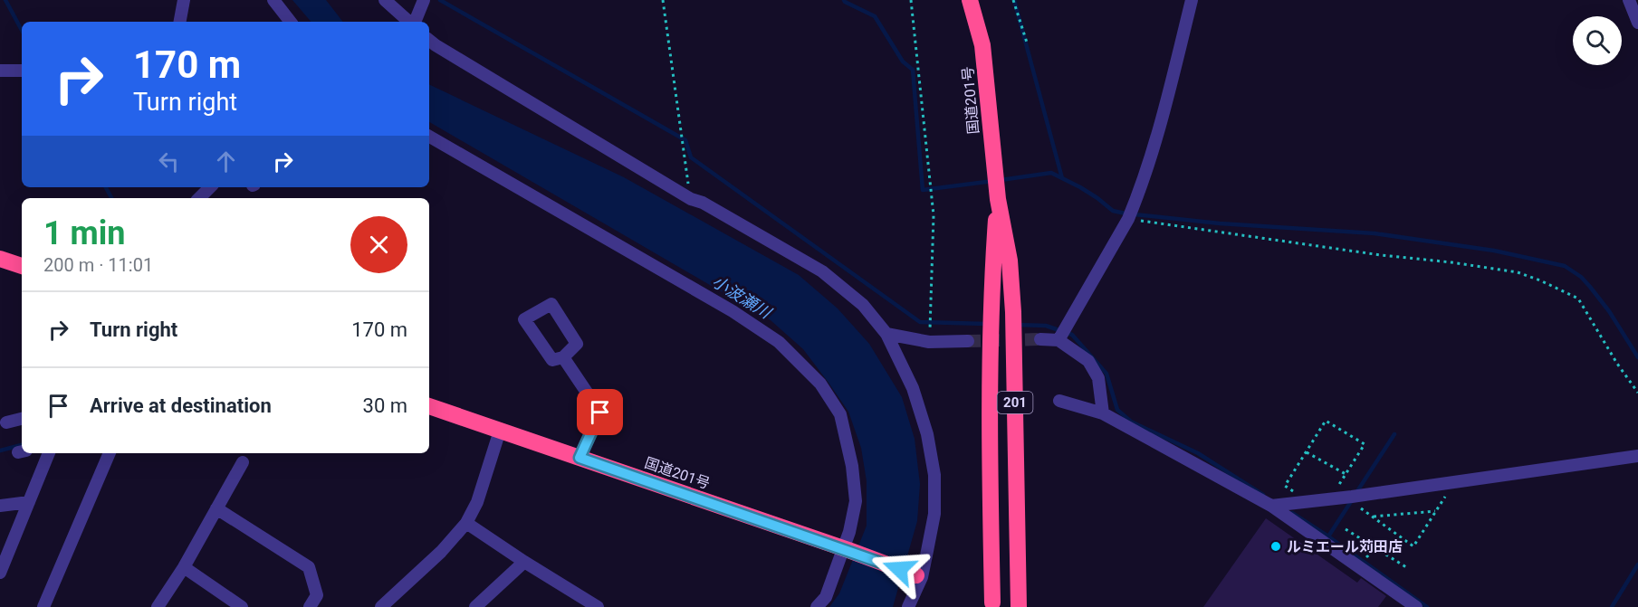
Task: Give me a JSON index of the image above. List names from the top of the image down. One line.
{"streets":{"highway":["国道201号","201"]},"water":["小波瀬川"],"places":["ルミエール苅田店"],"page":{"turn":["170 m","Turn right"],"heading":["1 min","200 m · 11:01"],"list":[{"name":"Turn right","value":"170 m"},{"name":"Arrive at destination","value":"30 m"}]}}
